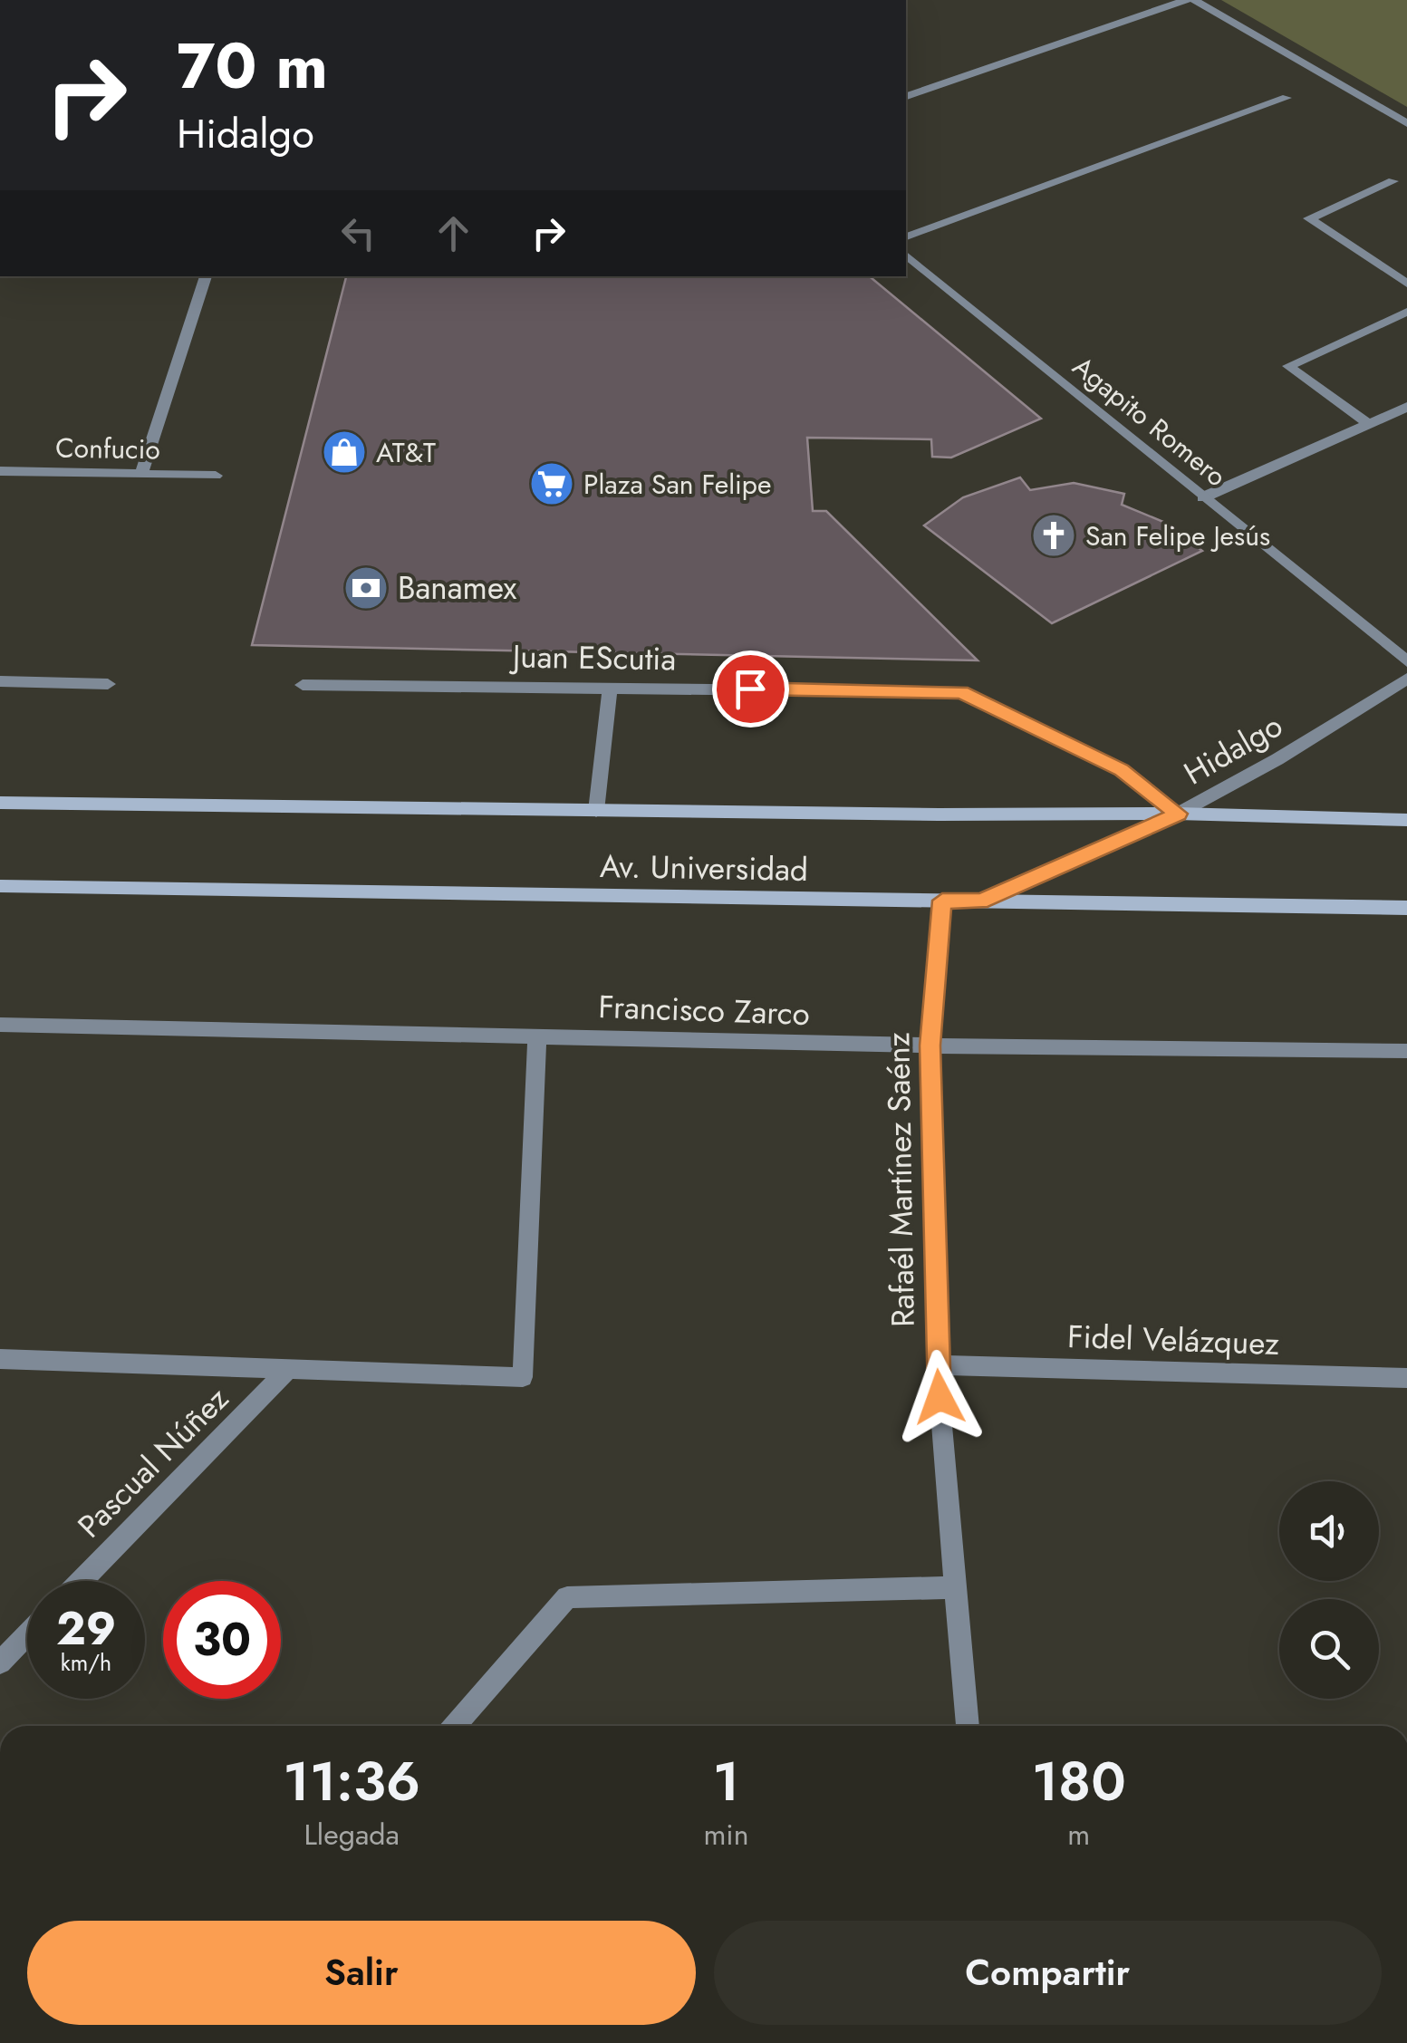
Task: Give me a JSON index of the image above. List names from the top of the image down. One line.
{"streets":{"main road":["Av. Universidad"],"street":["Agapito Romero","Confucio","Juan EScutia","Hidalgo","Francisco Zarco","Rafaél Martínez Saénz","Fidel Velázquez","Pascual Núñez"]},"crossings":[["Juan EScutia","Hidalgo"],["Juan EScutia","Av. Universidad"],["Hidalgo","Av. Universidad"],["Av. Universidad","Rafaél Martínez Saénz"],["Francisco Zarco","Rafaél Martínez Saénz"],["Rafaél Martínez Saénz","Fidel Velázquez"]],"places":{"shop":["AT&T"],"supermarket":["Plaza San Felipe"],"church":["San Felipe Jesús"],"bank":["Banamex"]},"page":{"turn":["70 m","Hidalgo"],"speed":"29 km/h","limit":"30","eta":["11:36","Llegada","1","min","180","m"],"buttons":["Salir","Compartir"]}}
